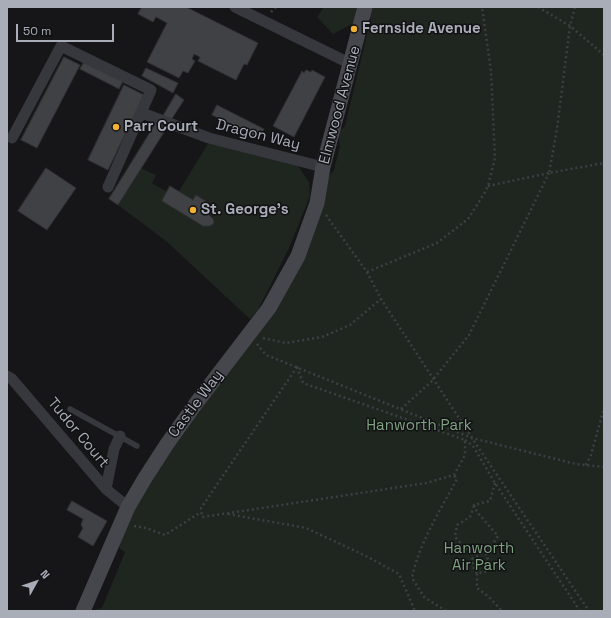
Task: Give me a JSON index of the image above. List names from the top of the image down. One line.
{"streets":{"street":["Elmwood Avenue","Dragon Way","Castle Way","Tudor Court"]},"crossings":[["Elmwood Avenue","Dragon Way"],["Elmwood Avenue","Castle Way"],["Castle Way","Tudor Court"]],"parks":["Hanworth Park","Hanworth Air Park"],"places":["Fernside Avenue","Parr Court","St. George's"],"scale_bar":"50 m","north":"top right"}
